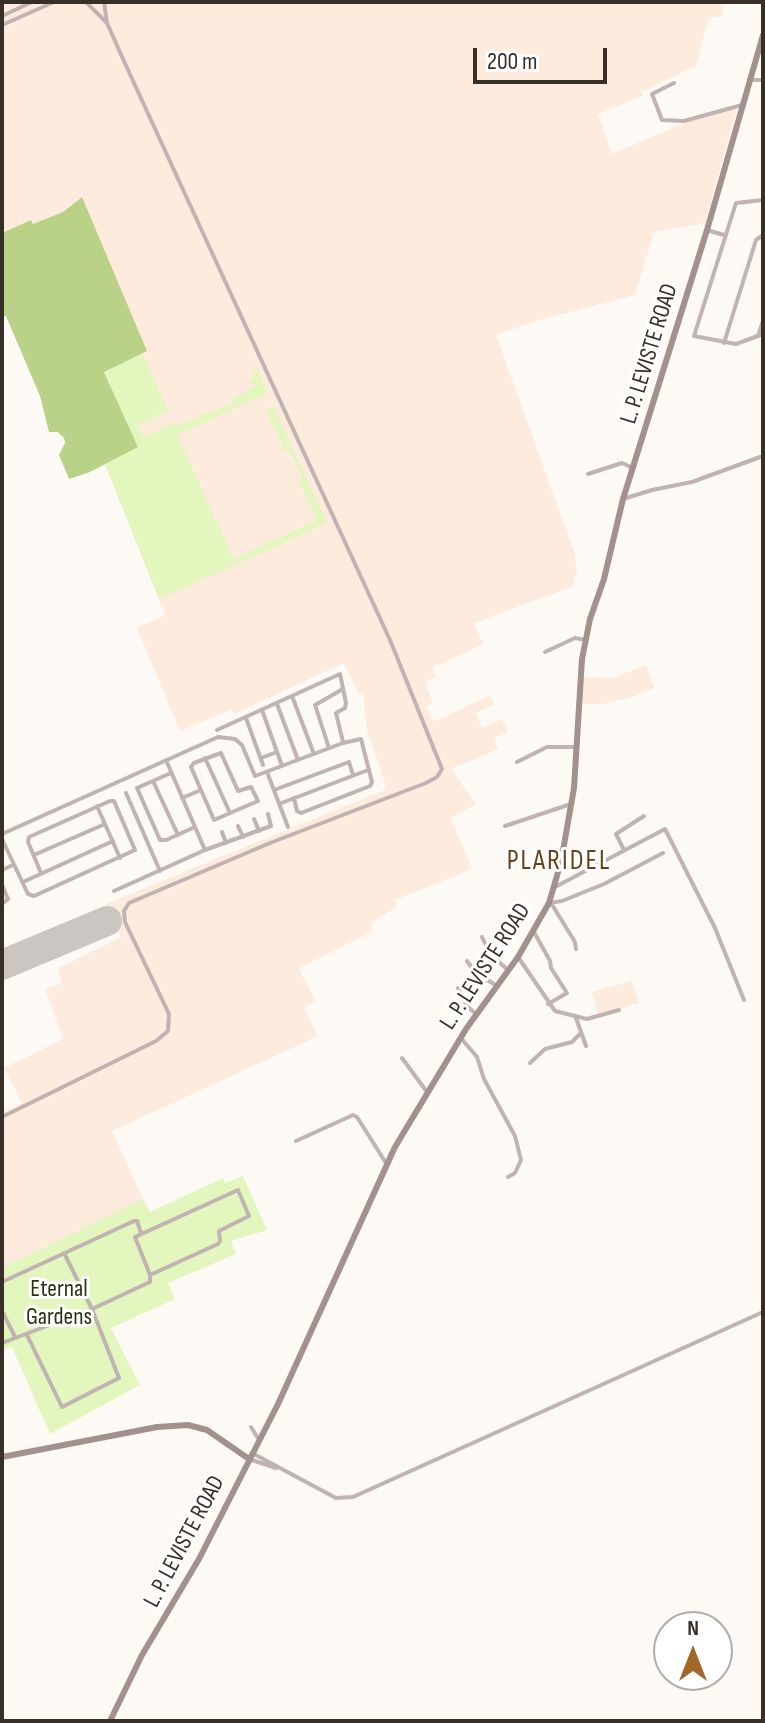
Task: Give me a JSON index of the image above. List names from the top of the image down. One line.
{"streets":{"main road":["L. P. LEVISTE ROAD"]},"districts":["PLARIDEL"],"parks":["Eternal Gardens"],"scale_bar":"200 m","north":"top"}
